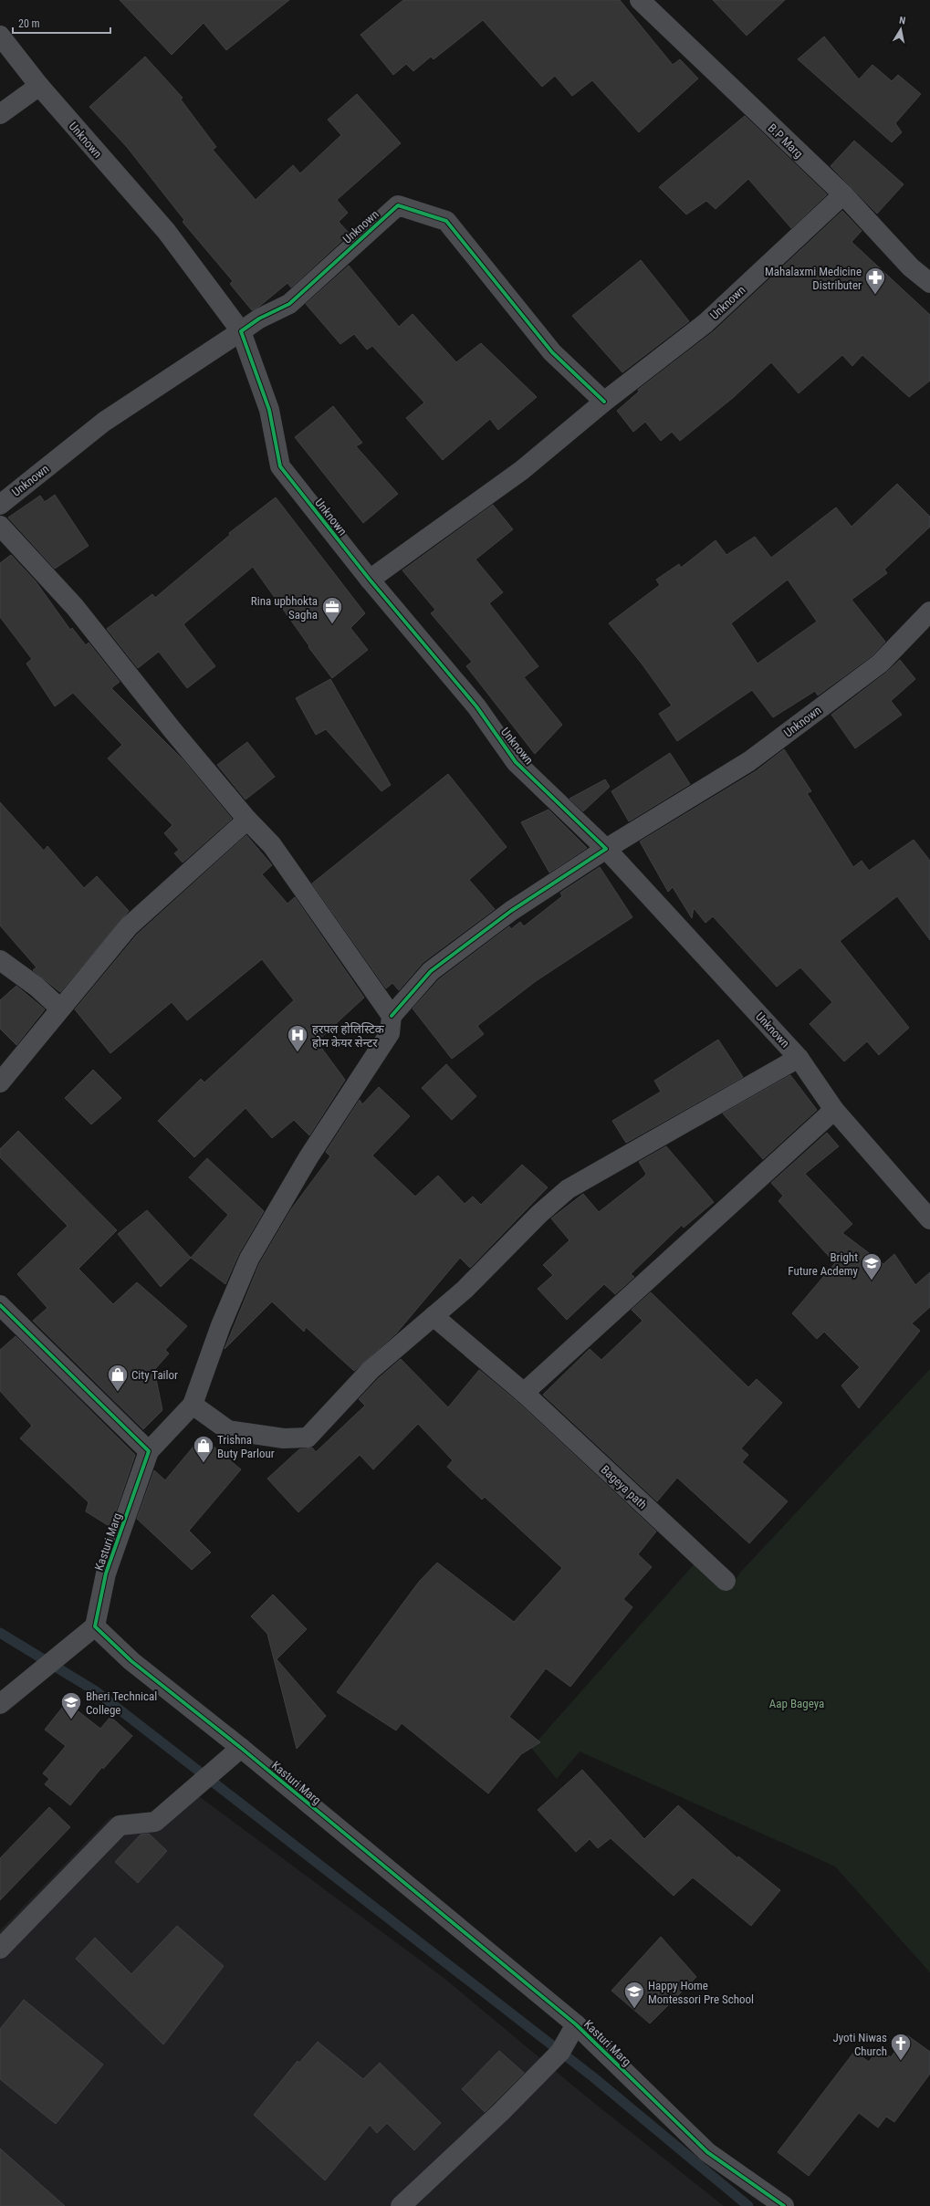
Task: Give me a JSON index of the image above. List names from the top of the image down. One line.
{"streets":{"street":["Unknown","B.P Marg","Bageya path","Kasturi Marg"]},"crossings":[["Unknown","B.P Marg"]],"parks":["Aap Bageya"],"places":{"pharmacy":["Mahalaxmi Medicine Distributer"],"office":["Rina upbhokta Sagha"],"hospital":["हरपल होलिस्टिक होम केयर सेन्टर"],"school or university":["Bright Future Acdemy","Bheri Technical College","Happy Home Montessori Pre School"],"shop":["City Tailor","Trishna Buty Parlour"],"church":["Jyoti Niwas Church"]},"scale_bar":"20 m","north":"top"}
